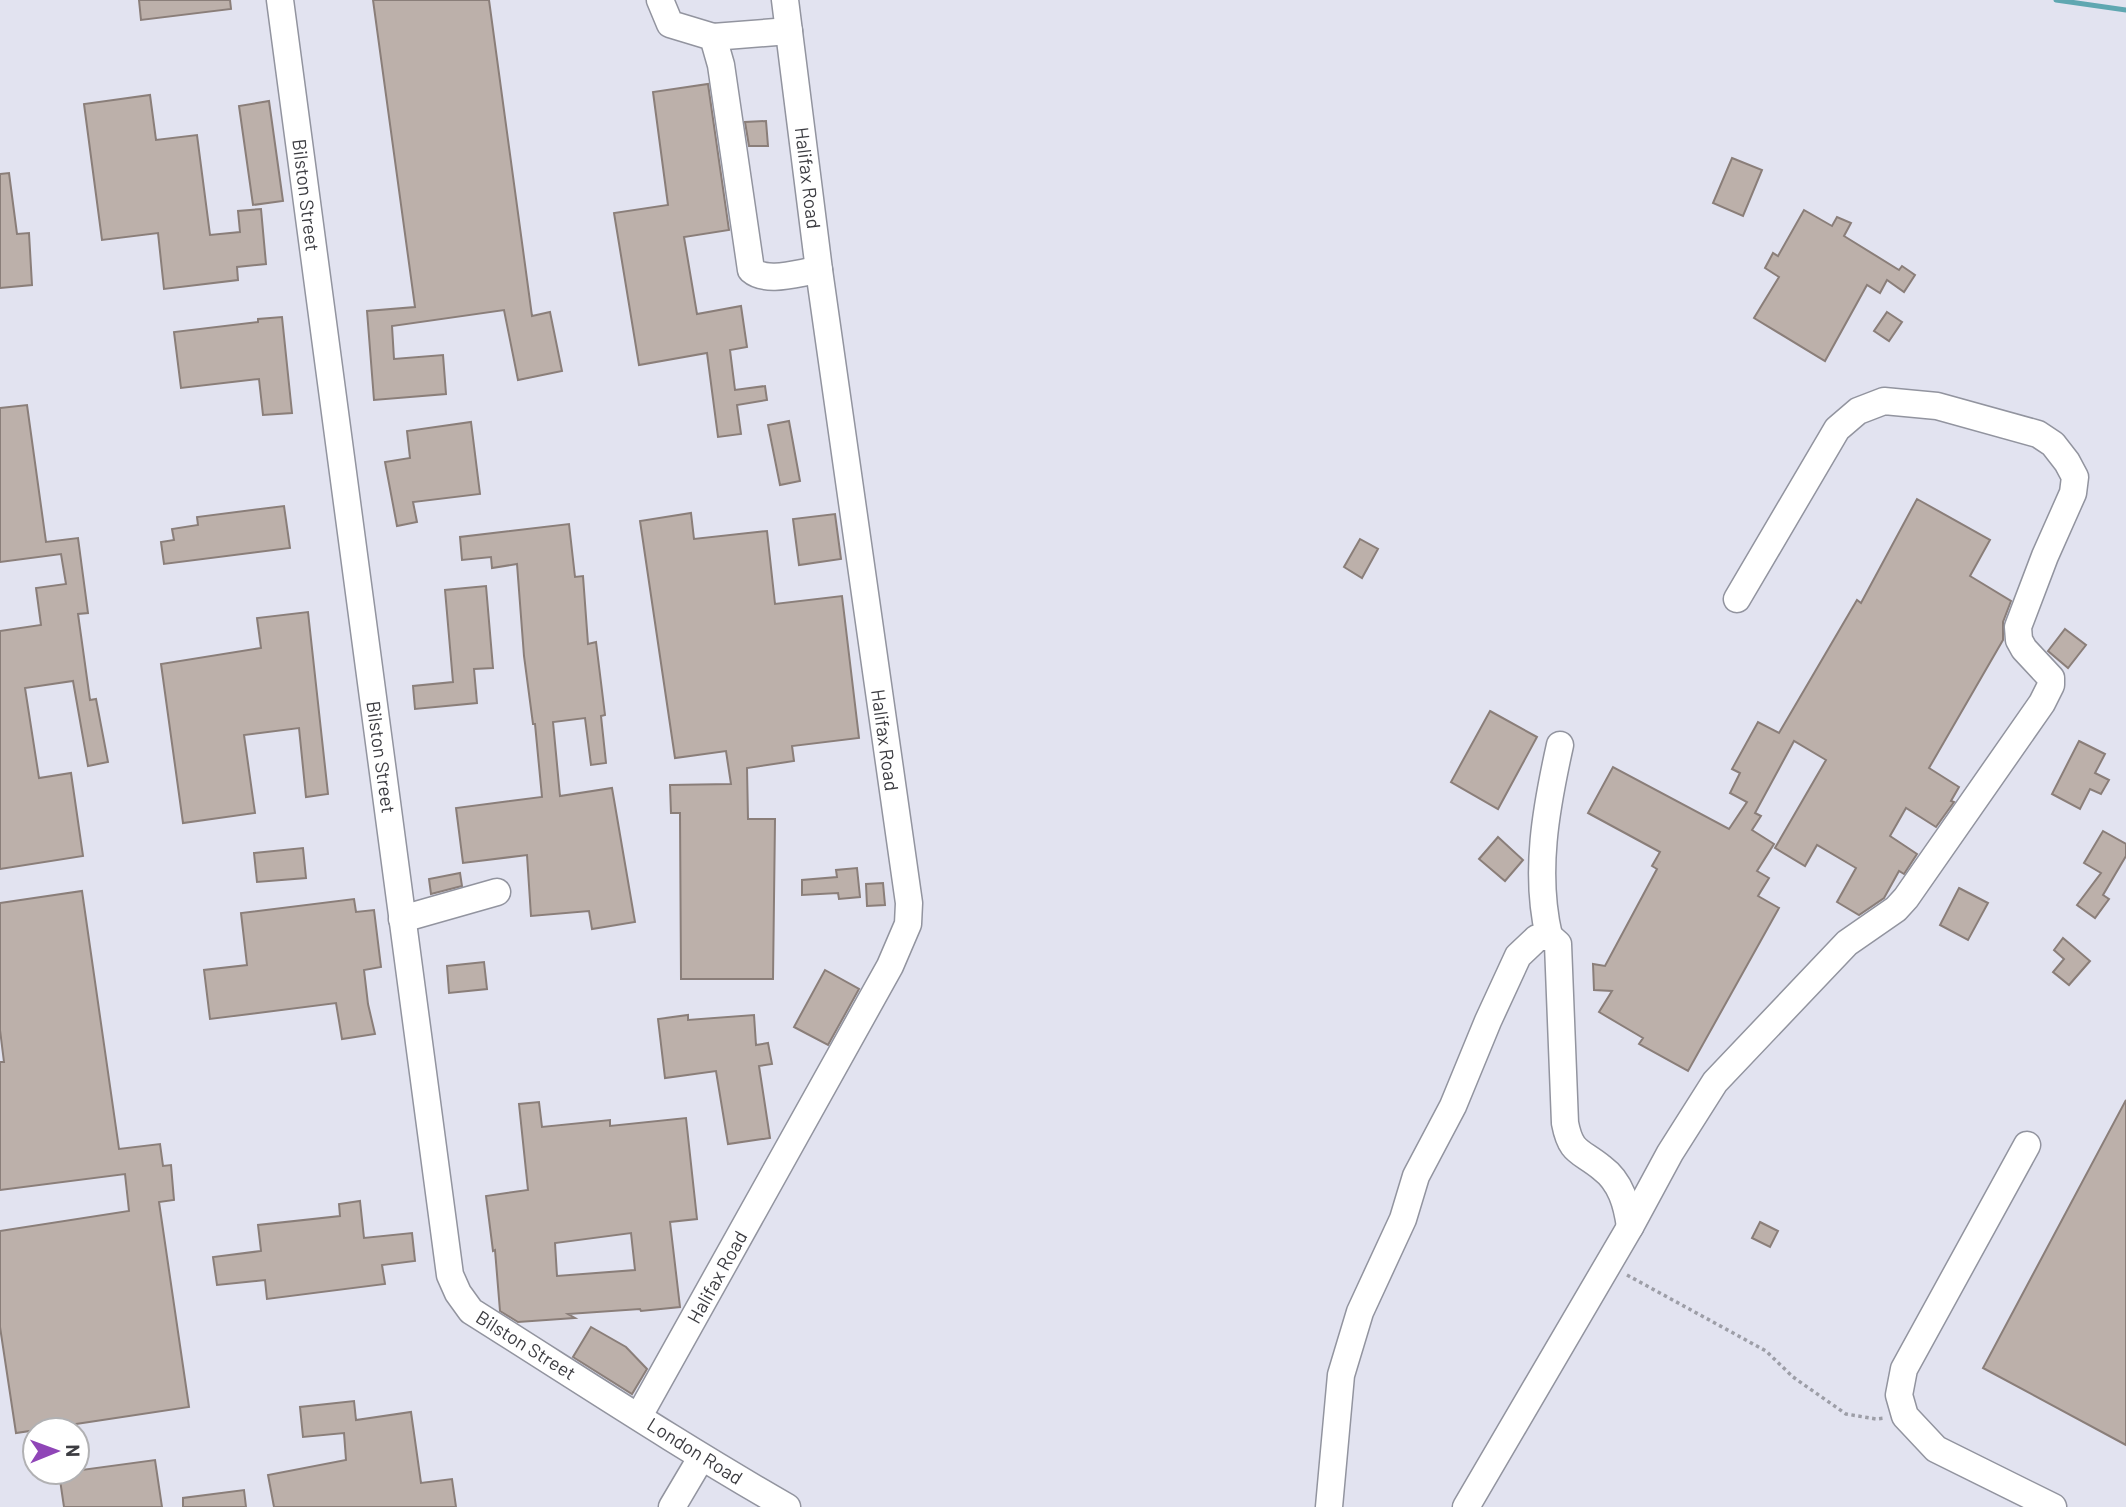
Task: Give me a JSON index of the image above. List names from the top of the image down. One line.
{"streets":{"street":["Halifax Road","Bilston Street","London Road"]},"crossings":[["Halifax Road","Bilston Street"],["Halifax Road","London Road"],["Bilston Street","London Road"]],"north":"right"}
